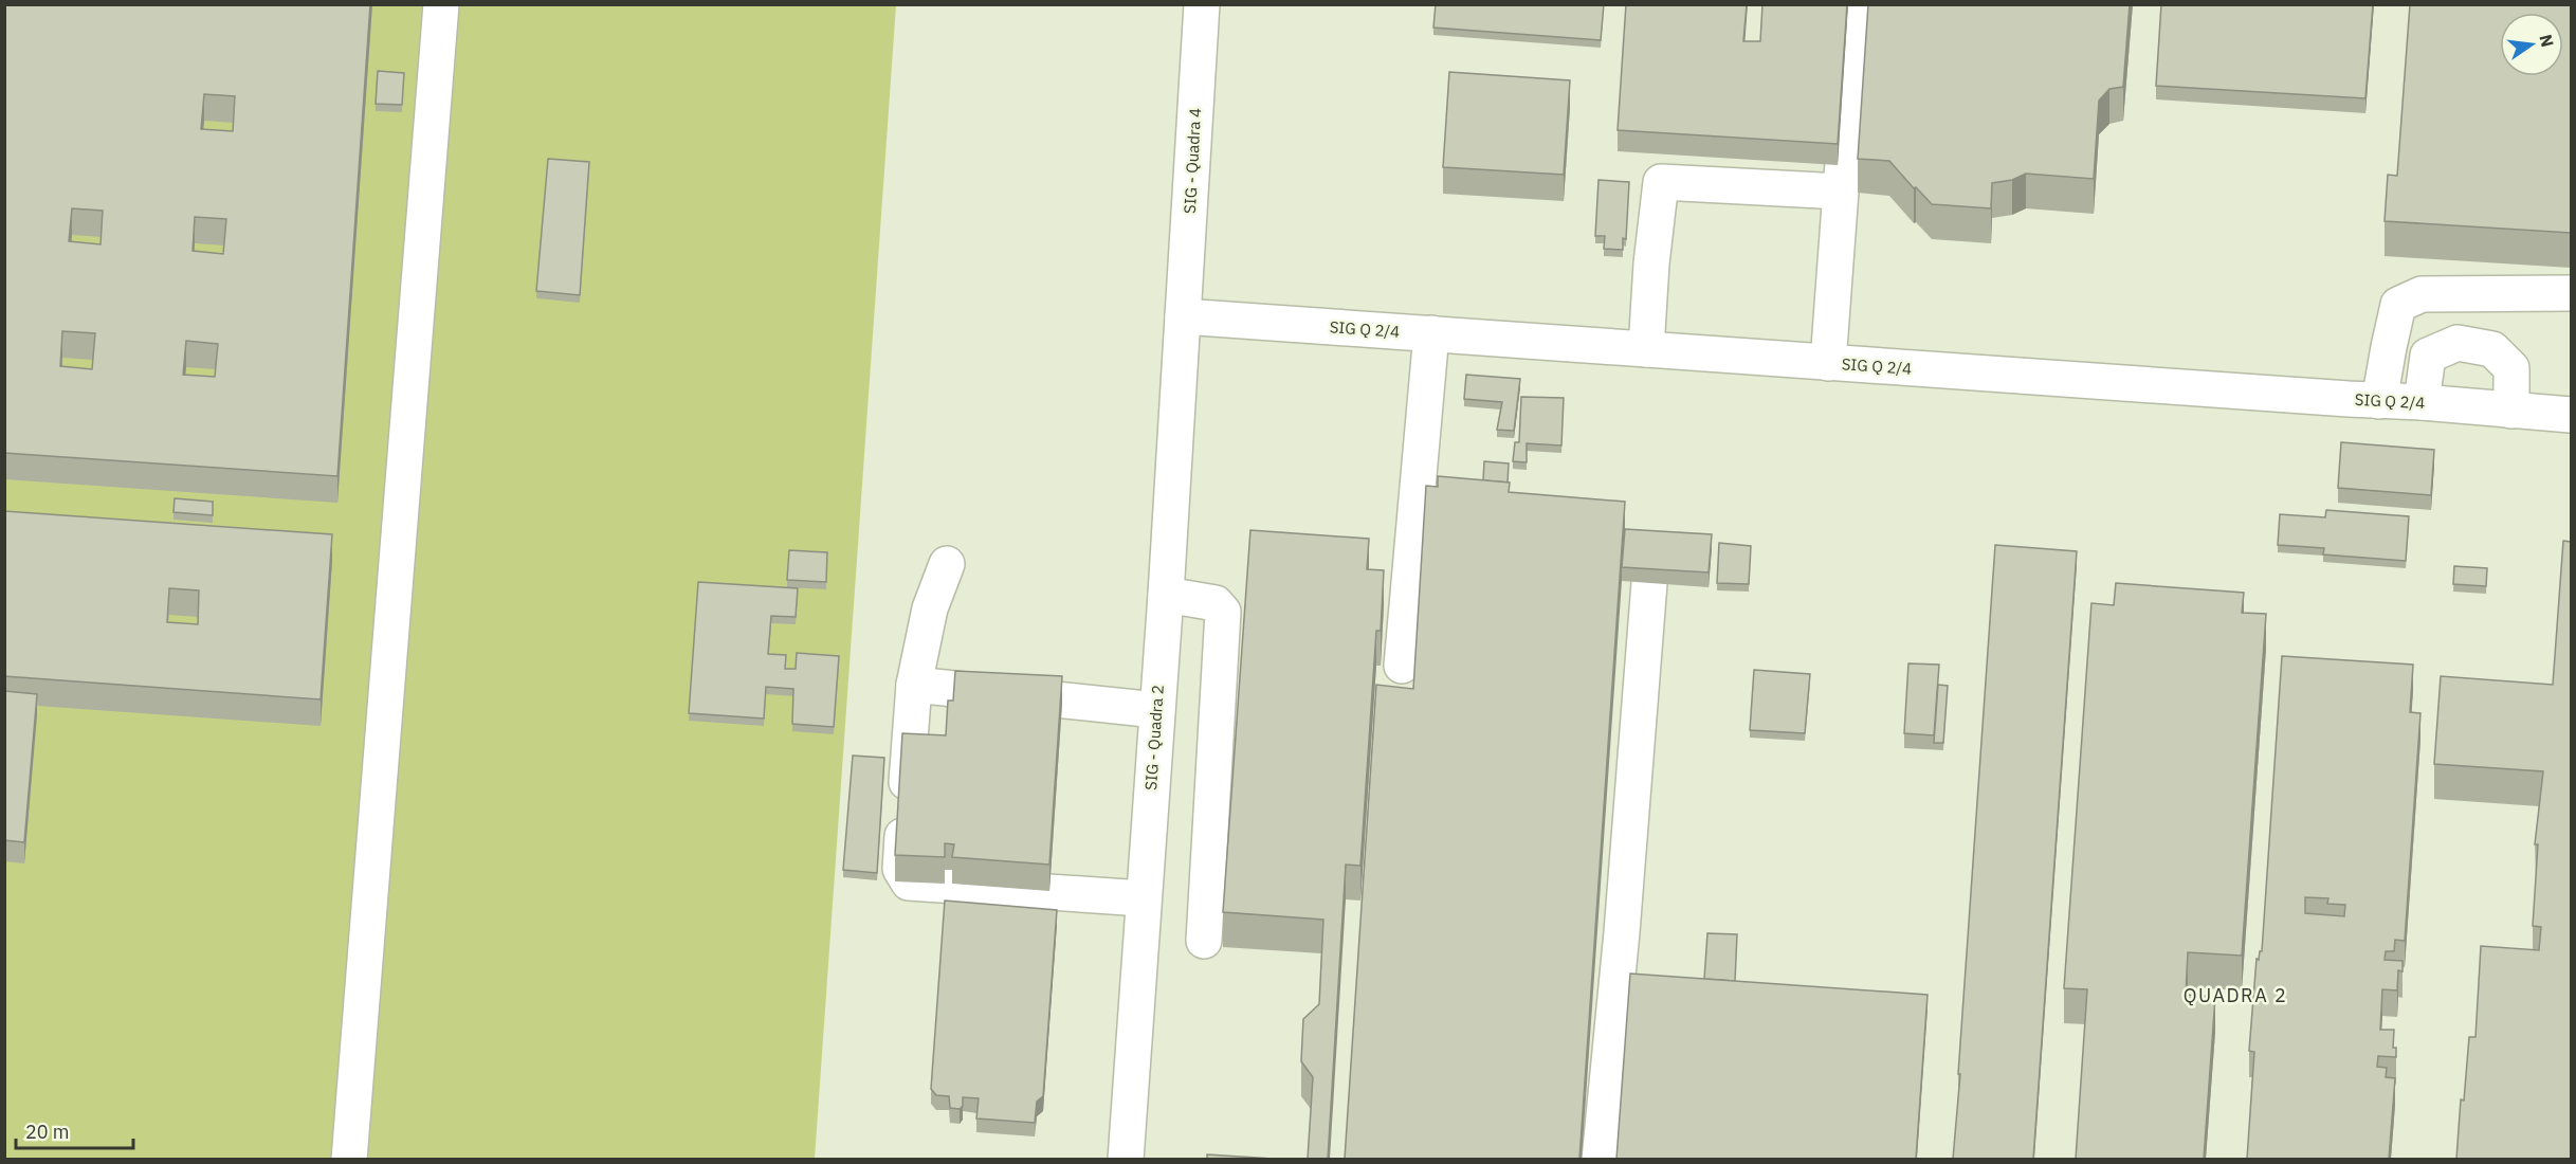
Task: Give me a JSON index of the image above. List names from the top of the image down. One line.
{"streets":{"street":["SIG - Quadra 4","SIG Q 2/4","SIG - Quadra 2"]},"crossings":[["SIG - Quadra 4","SIG Q 2/4"],["SIG - Quadra 4","SIG - Quadra 2"],["SIG Q 2/4","SIG - Quadra 2"]],"districts":["QUADRA 2"],"scale_bar":"20 m","north":"right"}
